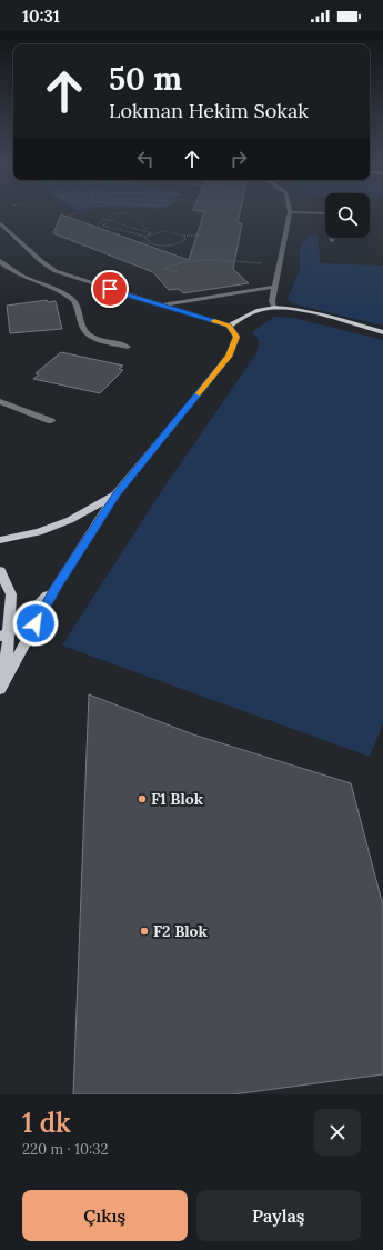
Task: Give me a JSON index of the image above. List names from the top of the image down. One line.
{"places":["F1 Blok","F2 Blok"],"page":{"status":"10:31","turn":["50 m","Lokman Hekim Sokak"],"heading":["1 dk","220 m · 10:32"],"buttons":["Çıkış","Paylaş"]}}
